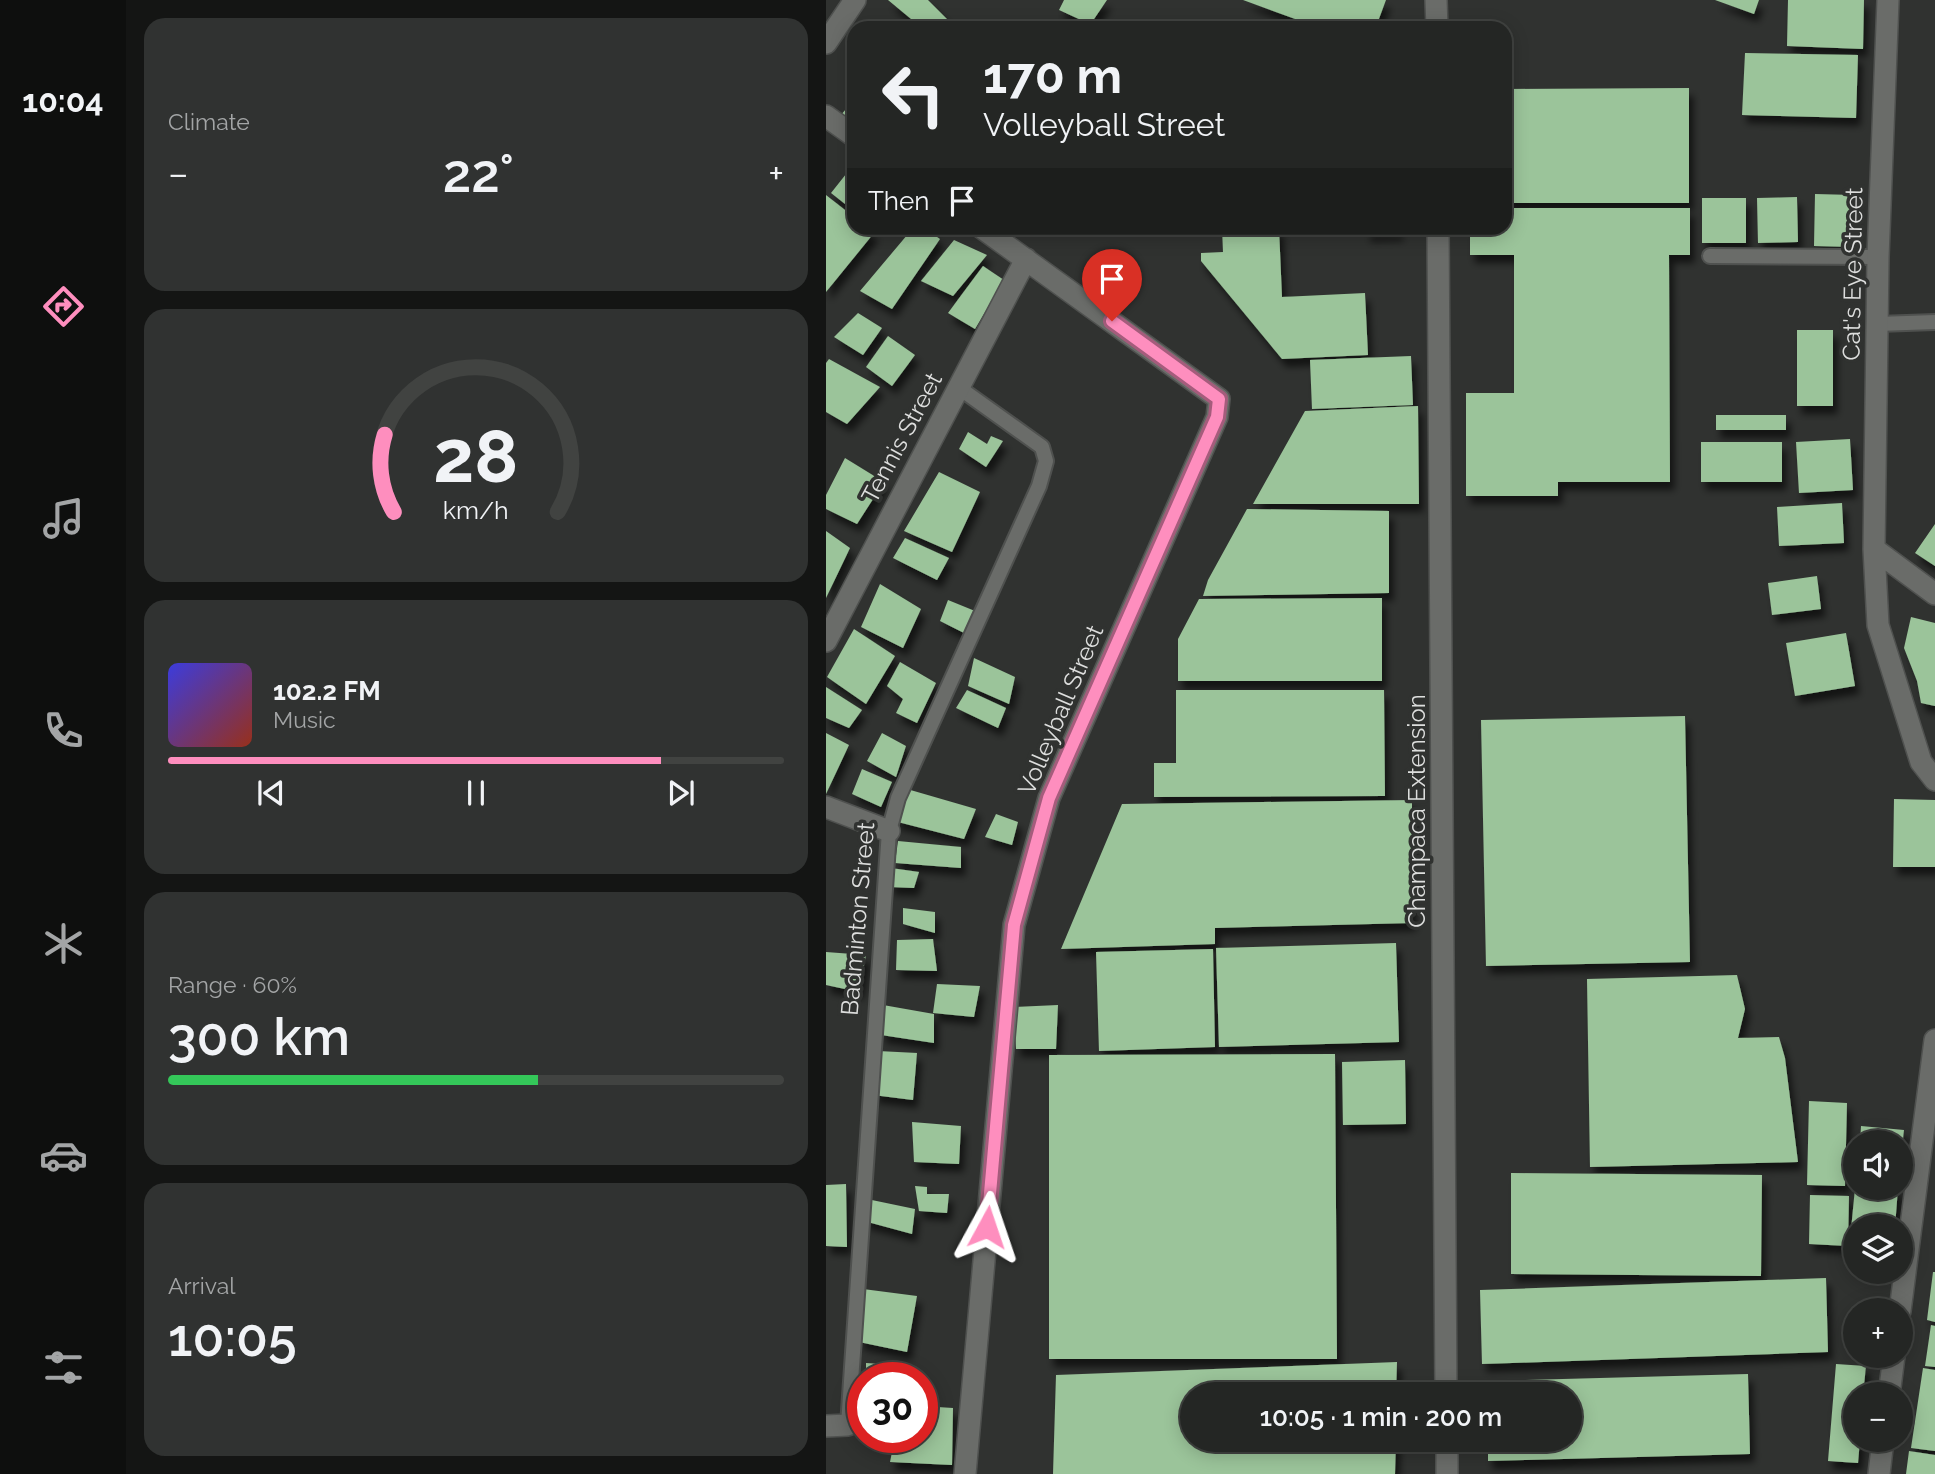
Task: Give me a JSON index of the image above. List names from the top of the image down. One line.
{"streets":{"street":["Cat's Eye Street","Tennis Street","Volleyball Street","Champaca Extension","Badminton Street"]},"crossings":[["Tennis Street","Volleyball Street"],["Tennis Street","Badminton Street"]],"page":{"tabs":"10:04","tile":["Climate",["Range · 60%","300 km"],["Arrival","10:05"]],"turn":["170 m","Volleyball Street"],"heat":["−","22°","+"],"then":"Then","song":["102.2 FM","Music"],"map_buttons":["+","−"],"limit":"30","trip":"10:05 · 1 min · 200 m","gauge":["28","km/h"]}}
